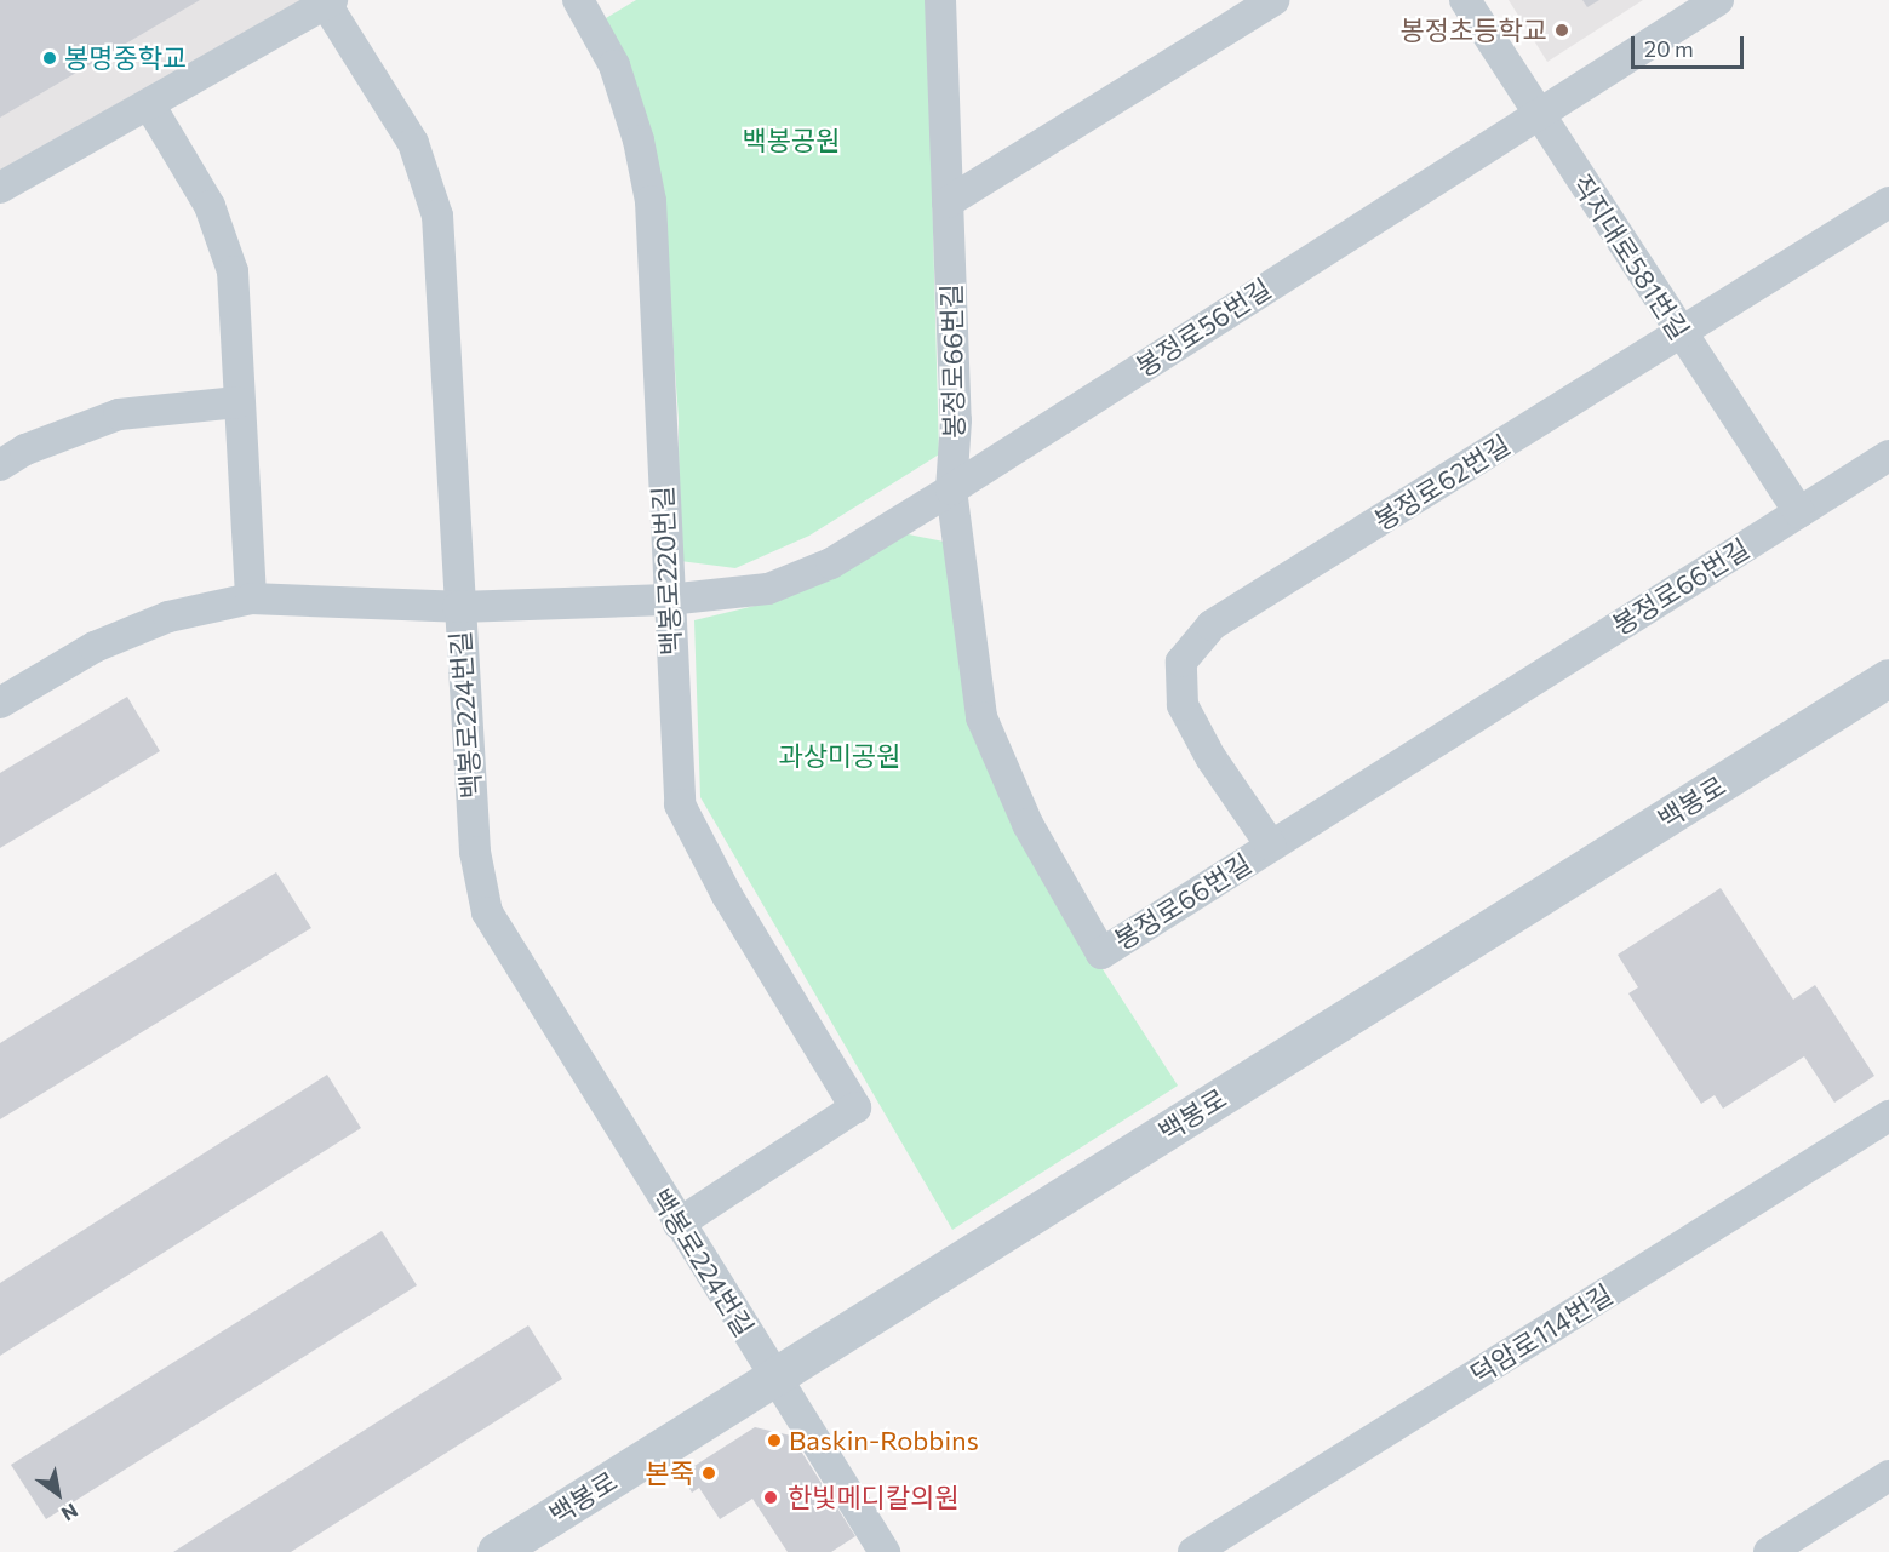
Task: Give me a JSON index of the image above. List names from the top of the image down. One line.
{"streets":{"street":["직지대로581번길","봉정로56번길","봉정로66번길","봉정로62번길","백봉로220번길","백봉로224번길","백봉로","덕암로114번길"]},"crossings":[["직지대로581번길","봉정로56번길"],["직지대로581번길","봉정로66번길"],["직지대로581번길","봉정로62번길"],["봉정로56번길","봉정로66번길"],["봉정로56번길","백봉로220번길"],["봉정로56번길","백봉로224번길"],["봉정로66번길","봉정로62번길"],["백봉로220번길","백봉로224번길"],["백봉로224번길","백봉로"]],"parks":["백봉공원","과상미공원"],"places":["봉정초등학교","봉명중학교","Baskin-Robbins","본죽","한빛메디칼의원"],"scale_bar":"20 m","north":"bottom right"}
